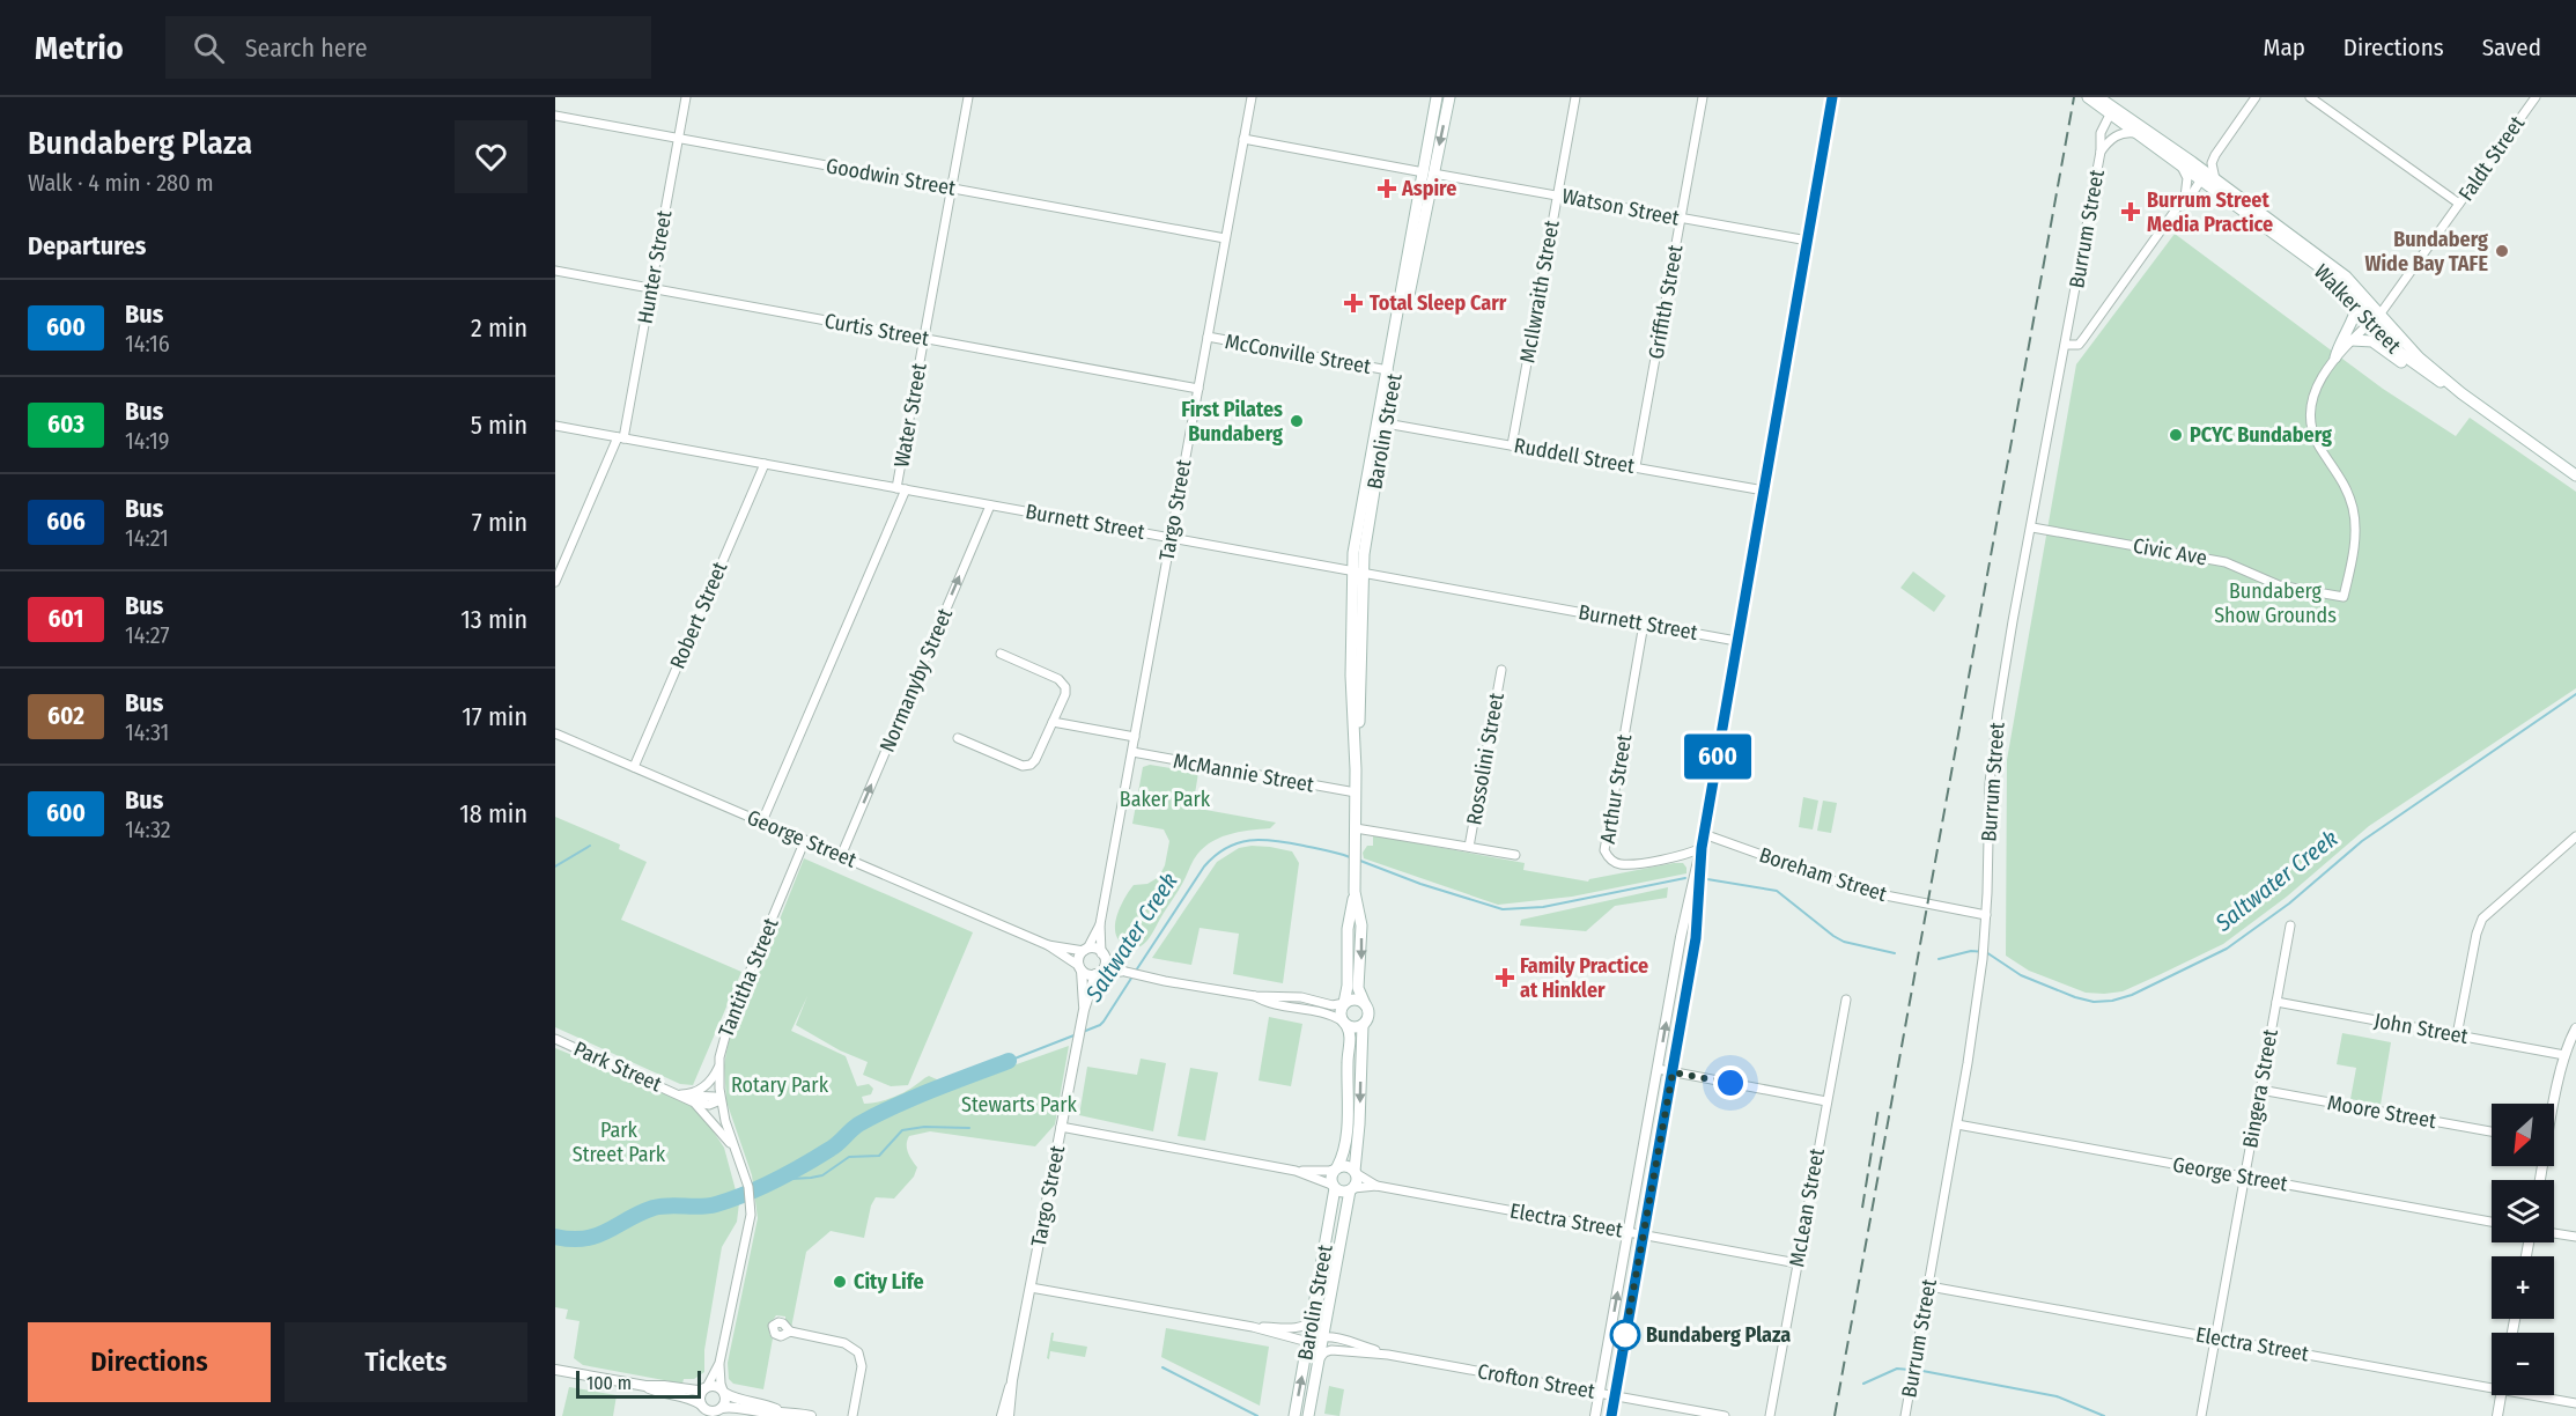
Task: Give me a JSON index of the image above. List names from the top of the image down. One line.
{"streets":{"main road":["Walker Street","Barolin Street"],"street":["Faldt Street","Goodwin Street","Watson Street","Burrum Street","Hunter Street","McIlwraith Street","Griffith Street","Curtis Street","McConville Street","Water Street","Ruddell Street","Targo Street","Burnett Street","Civic Ave","Robert Street","Normanyby Street","Rossolini Street","McMannie Street","Arthur Street","George Street","Boreham Street","Tantitha Street","John Street","Park Street","Bingera Street","Moore Street","McLean Street","Electra Street","Crofton Street"]},"crossings":[["Faldt Street","Walker Street"],["Faldt Street","Civic Ave"],["Goodwin Street","Hunter Street"],["Goodwin Street","Water Street"],["Goodwin Street","Targo Street"],["Watson Street","McIlwraith Street"],["Watson Street","Griffith Street"],["Watson Street","Barolin Street"],["Watson Street","Targo Street"],["Burrum Street","Walker Street"],["Burrum Street","Civic Ave"],["Burrum Street","George Street"],["Burrum Street","Boreham Street"],["Burrum Street","Electra Street"],["Hunter Street","Curtis Street"],["Hunter Street","Burnett Street"],["McIlwraith Street","Ruddell Street"],["Griffith Street","Ruddell Street"],["Curtis Street","Water Street"],["Curtis Street","Targo Street"],["McConville Street","Barolin Street"],["McConville Street","Targo Street"],["Water Street","Burnett Street"],["Water Street","George Street"],["Barolin Street","Ruddell Street"],["Barolin Street","Burnett Street"],["Barolin Street","McMannie Street"],["Barolin Street","Electra Street"],["Barolin Street","Crofton Street"],["Targo Street","Burnett Street"],["Targo Street","McMannie Street"],["Targo Street","George Street"],["Burnett Street","Robert Street"],["Burnett Street","Normanyby Street"],["Burnett Street","Arthur Street"],["Robert Street","George Street"],["Normanyby Street","George Street"],["George Street","Tantitha Street"],["George Street","Bingera Street"],["Tantitha Street","Park Street"],["John Street","Bingera Street"],["Bingera Street","Moore Street"],["Bingera Street","Electra Street"],["McLean Street","Electra Street"]],"one_way":["Normanyby Street"],"water":["Saltwater Creek"],"parks":["Bundaberg Show Grounds","Baker Park","Rotary Park","Stewarts Park","Park Street Park"],"places":{"health":["Aspire","Burrum Street Media Practice","Total Sleep Carr","Family Practice at Hinkler"],"other":["Bundaberg Wide Bay TAFE","First Pilates Bundaberg","PCYC Bundaberg","City Life","Bundaberg Plaza"]},"lines":["bus line 600"],"scale_bar":"100 m","north":"bottom left","page":{"header":"Metrio","search":"Search here","nav":["Map","Directions","Saved"],"heading":[["Bundaberg Plaza","Walk · 4 min · 280 m"],"Departures"],"on_map":"600","list":[{"mark":"600","name":"Bus","note":"14:16","value":"2 min"},{"mark":"603","name":"Bus","note":"14:19","value":"5 min"},{"mark":"606","name":"Bus","note":"14:21","value":"7 min"},{"mark":"601","name":"Bus","note":"14:27","value":"13 min"},{"mark":"602","name":"Bus","note":"14:31","value":"17 min"},{"mark":"600","name":"Bus","note":"14:32","value":"18 min"}],"map_buttons":["+","−"],"buttons":["Directions","Tickets"],"scale":"100 m"}}
